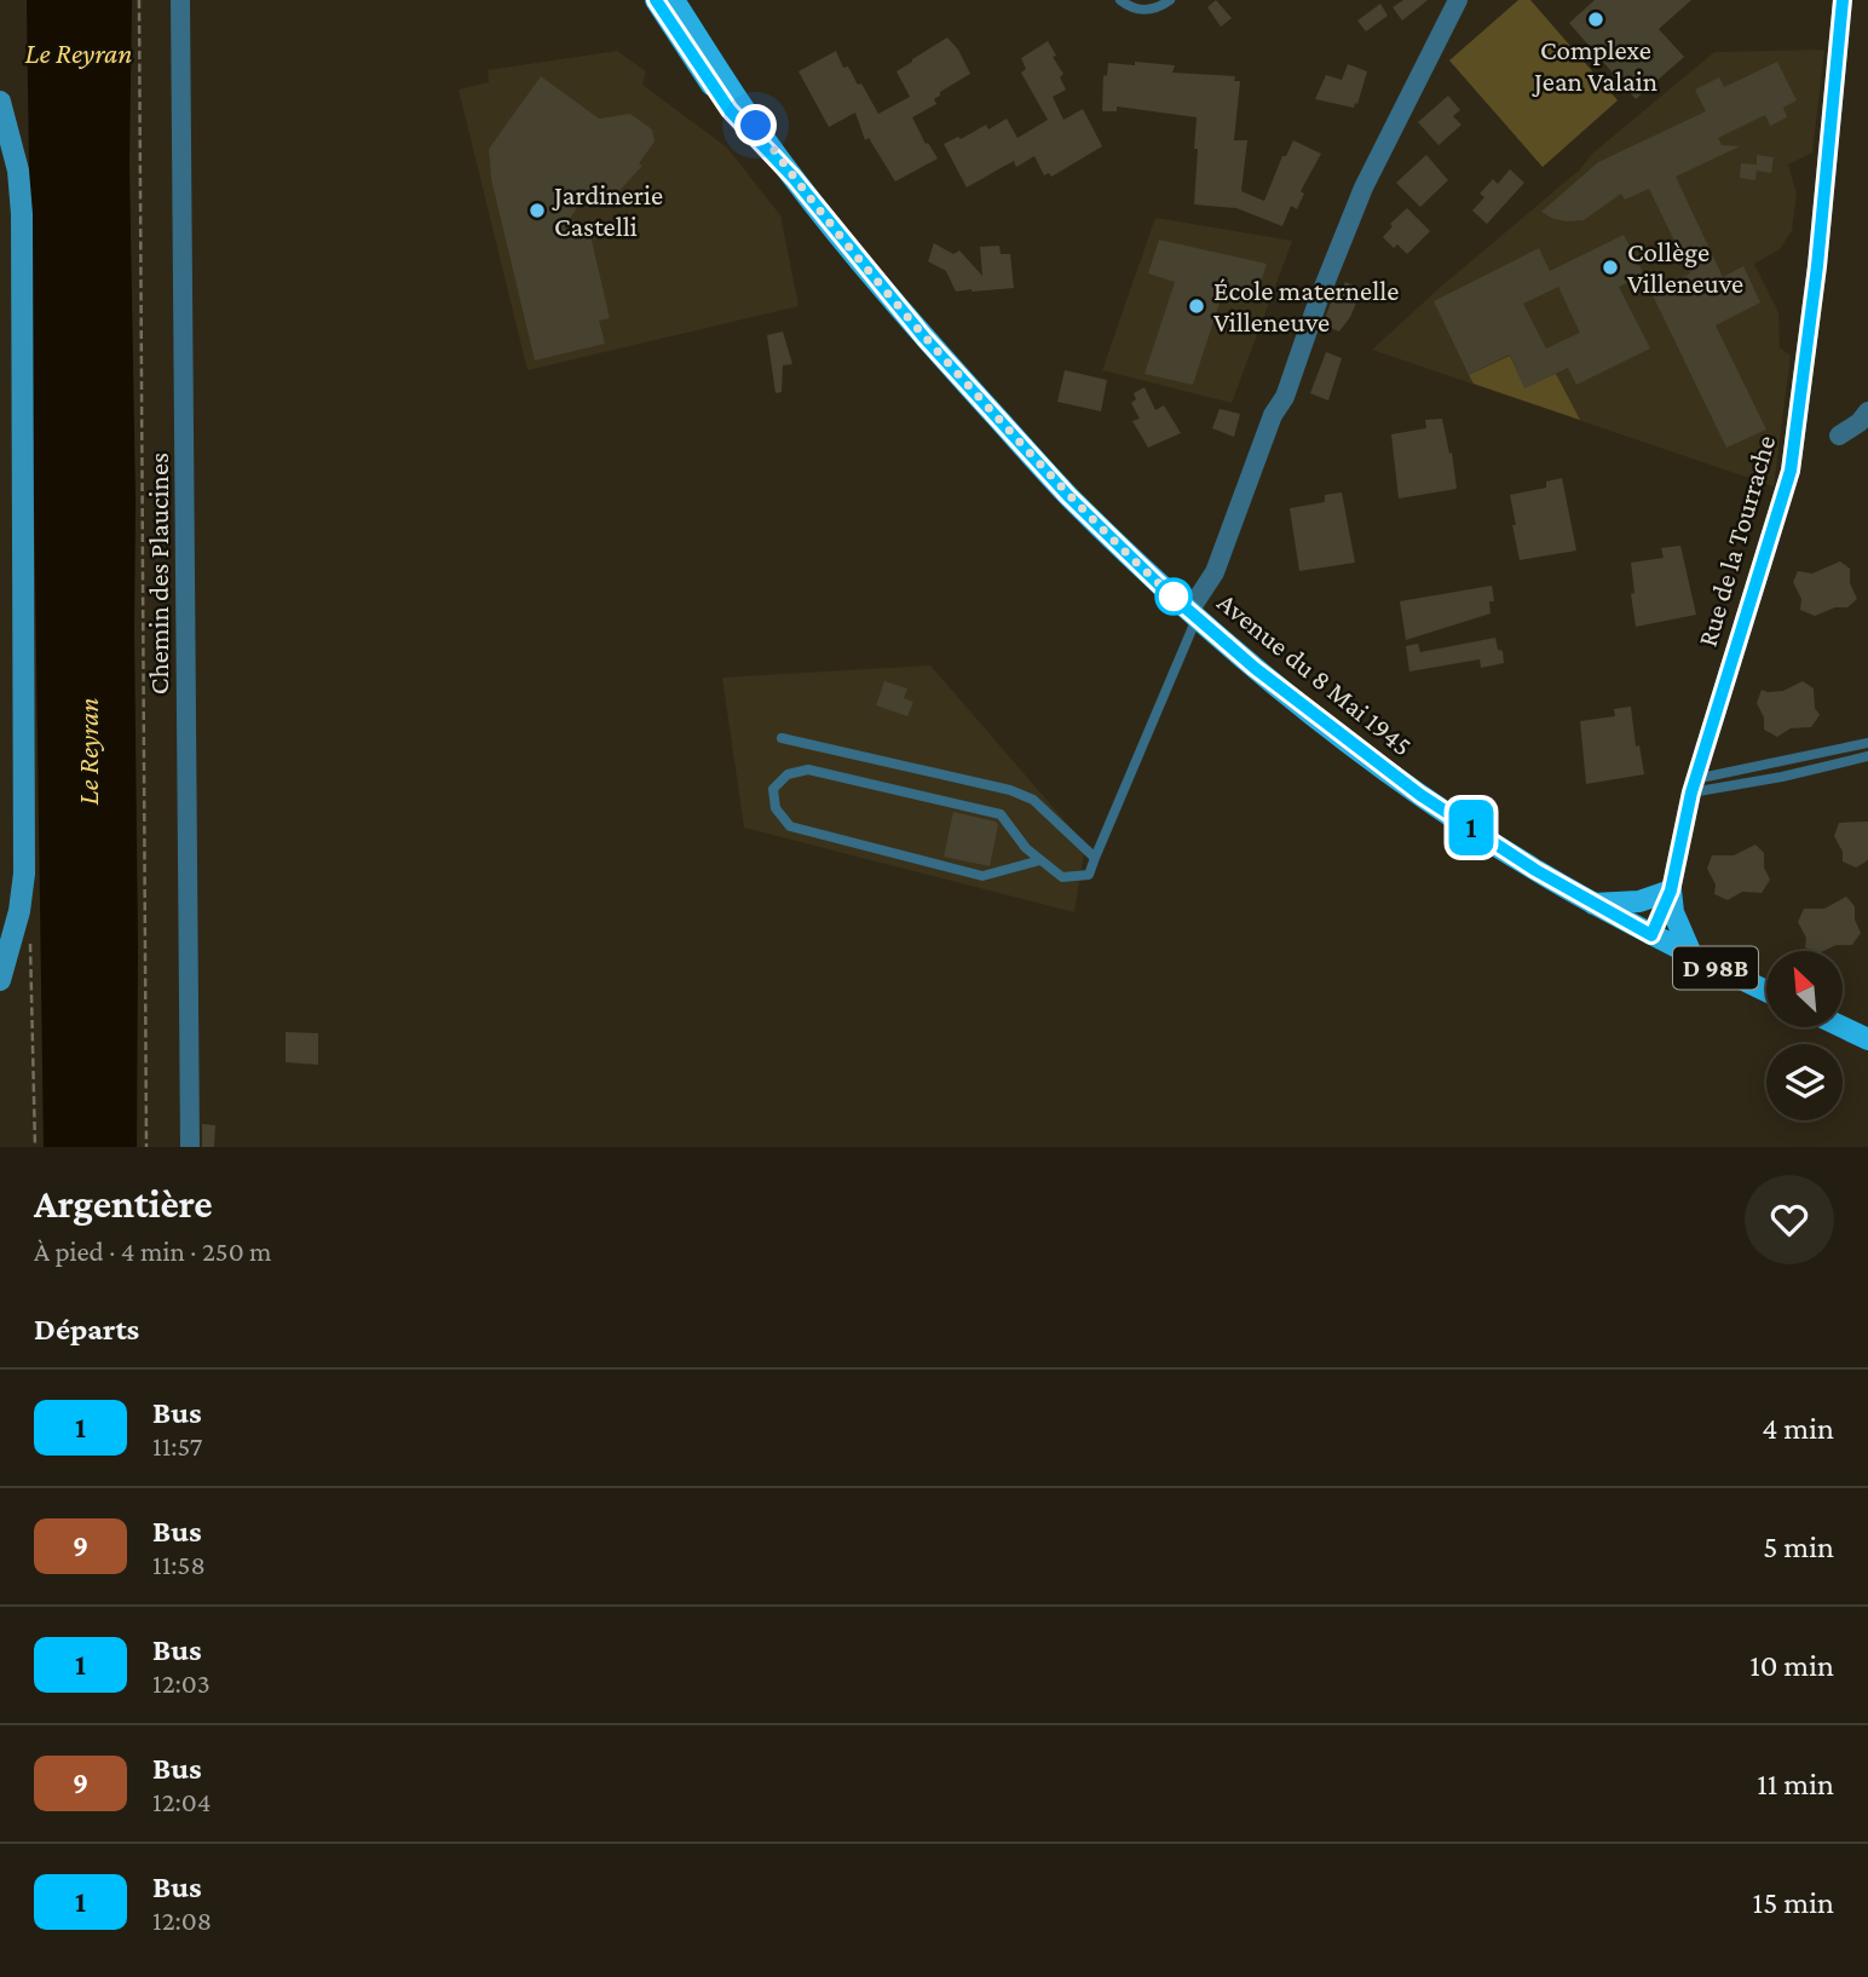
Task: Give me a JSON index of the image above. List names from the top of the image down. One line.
{"streets":{"main road":["Avenue du 8 Mai 1945","D 98B"],"street":["Rue de la Tourrache","Chemin des Plaucines"]},"crossings":[["Rue de la Tourrache","Avenue du 8 Mai 1945"]],"water":["Le Reyran"],"places":["Complexe Jean Valain","Jardinerie Castelli","Collège Villeneuve","École maternelle Villeneuve"],"lines":["bus line 1"],"north":"top left","page":{"on_map":"1","heading":[["Argentière","À pied · 4 min · 250 m"],"Départs"],"list":[{"mark":"1","name":"Bus","note":"11:57","value":"4 min"},{"mark":"9","name":"Bus","note":"11:58","value":"5 min"},{"mark":"1","name":"Bus","note":"12:03","value":"10 min"},{"mark":"9","name":"Bus","note":"12:04","value":"11 min"},{"mark":"1","name":"Bus","note":"12:08","value":"15 min"}]}}
